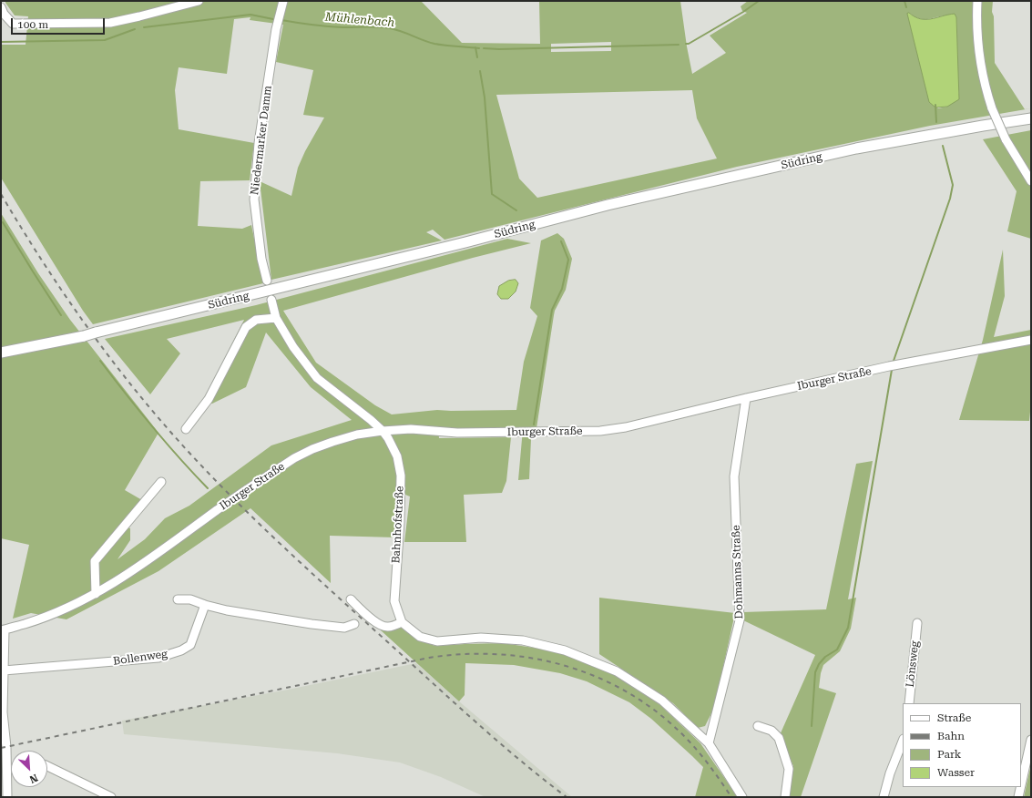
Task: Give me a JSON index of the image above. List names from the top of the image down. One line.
{"streets":{"main road":["Südring"],"street":["Niedermarker Damm","Iburger Straße","Bahnhofstraße","Dohmanns Straße","Bollenweg","Lönsweg"]},"crossings":[["Iburger Straße","Bahnhofstraße"],["Iburger Straße","Dohmanns Straße"]],"water":["Mühlenbach"],"legend":["Straße","Bahn","Park","Wasser"],"scale_bar":"100 m","north":"bottom right"}
